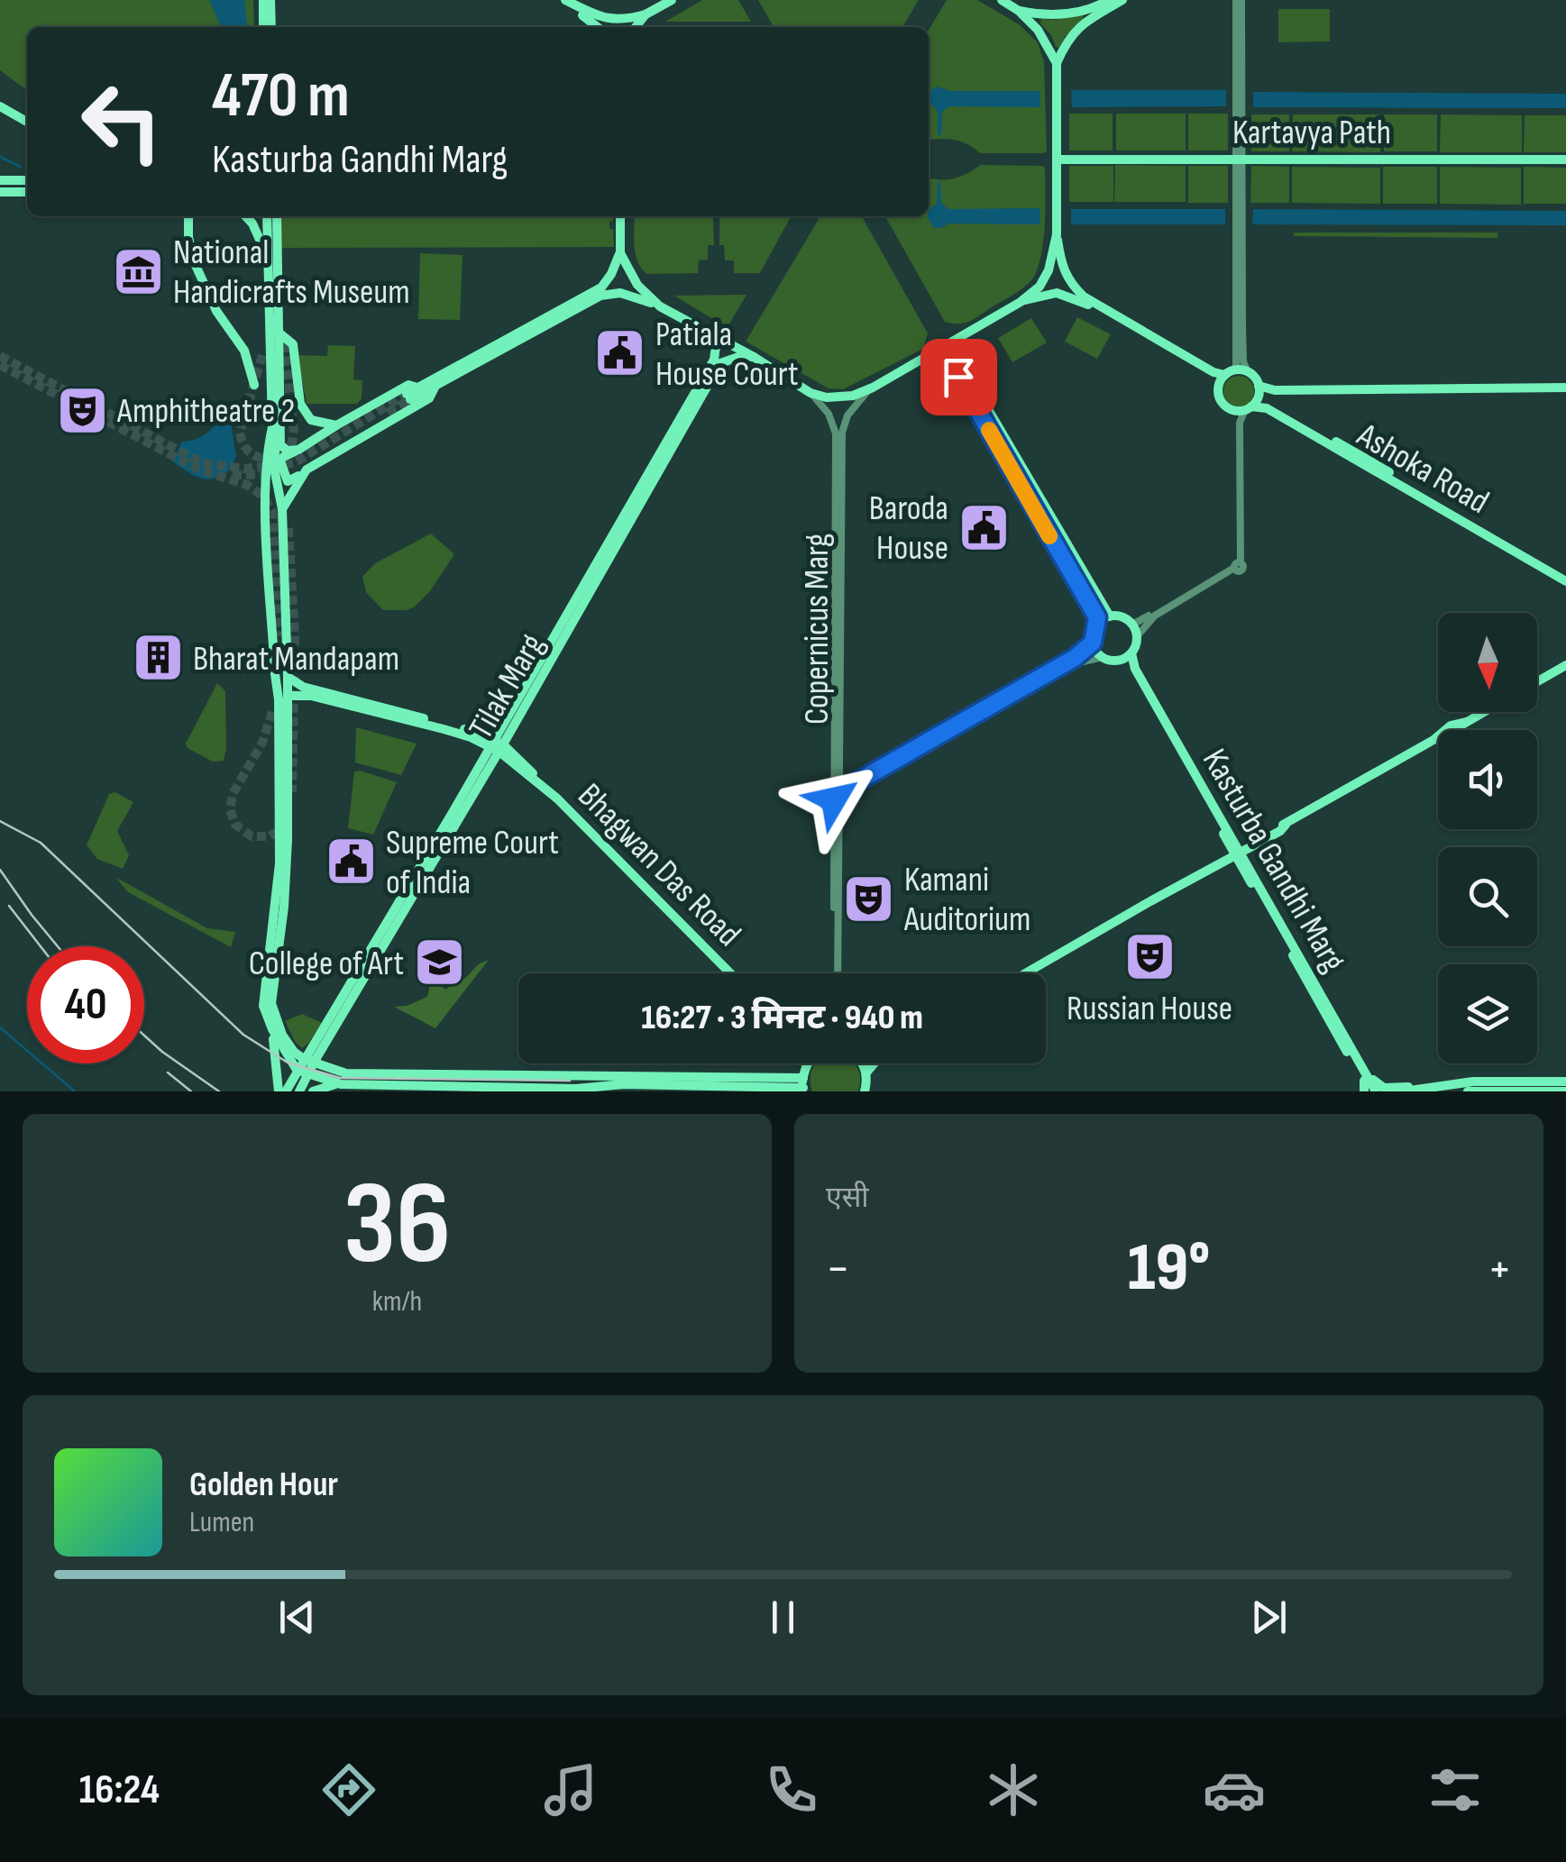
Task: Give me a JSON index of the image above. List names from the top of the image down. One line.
{"streets":{"main road":["Kartavya Path","Ashoka Road","Tilak Marg","Kasturba Gandhi Marg","Bhagwan Das Road"],"street":["Copernicus Marg"]},"crossings":[["Tilak Marg","Bhagwan Das Road"]],"places":{"museum":["National Handicrafts Museum"],"public building":["Patiala House Court","Baroda House","Supreme Court of India"],"theatre":["Amphitheatre 2","Kamani Auditorium","Russian House"],"building":["Bharat Mandapam"],"school or university":["College of Art"]},"north":"bottom","page":{"turn":["470 m","Kasturba Gandhi Marg"],"limit":"40","trip":"16:27 · 3 मिनट · 940 m","tile":[["36","km/h"],"एसी"],"heat":["−","19°","+"],"song":["Golden Hour","Lumen"],"tabs":"16:24"}}
